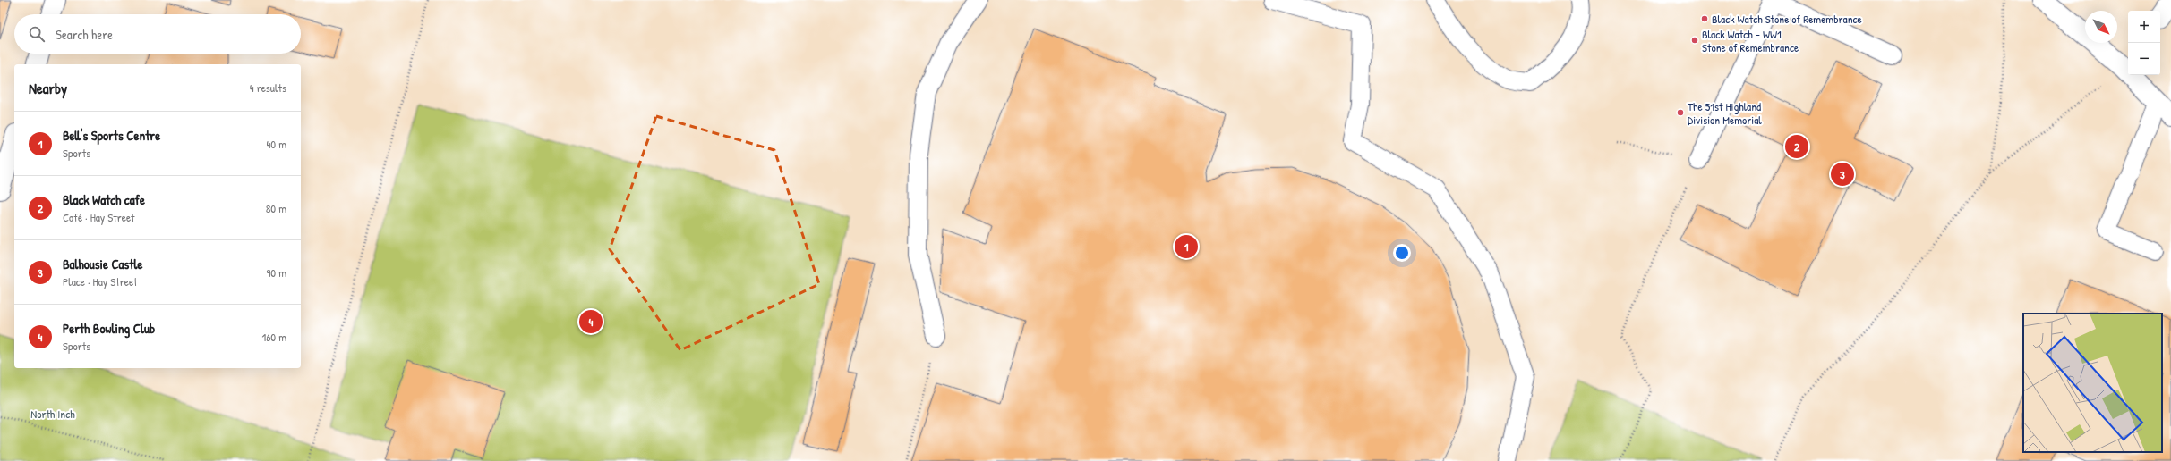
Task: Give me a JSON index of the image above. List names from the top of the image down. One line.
{"parks":["North Inch"],"places":["Black Watch Stone of Remembrance","Black Watch - WW1 Stone of Remembrance","The 51st Highland Division Memorial"],"north":"bottom right","page":{"map_buttons":["+","−"],"search":"Search here","heading":["Nearby","4 results"],"list":[{"mark":"1","name":"Bell's Sports Centre","note":"Sports","value":"40 m"},{"mark":"2","name":"Black Watch cafe","note":"Café · Hay Street","value":"80 m"},{"mark":"3","name":"Balhousie Castle","note":"Place · Hay Street","value":"90 m"},{"mark":"4","name":"Perth Bowling Club","note":"Sports","value":"160 m"}],"pins":["2","3","1","4"]}}
